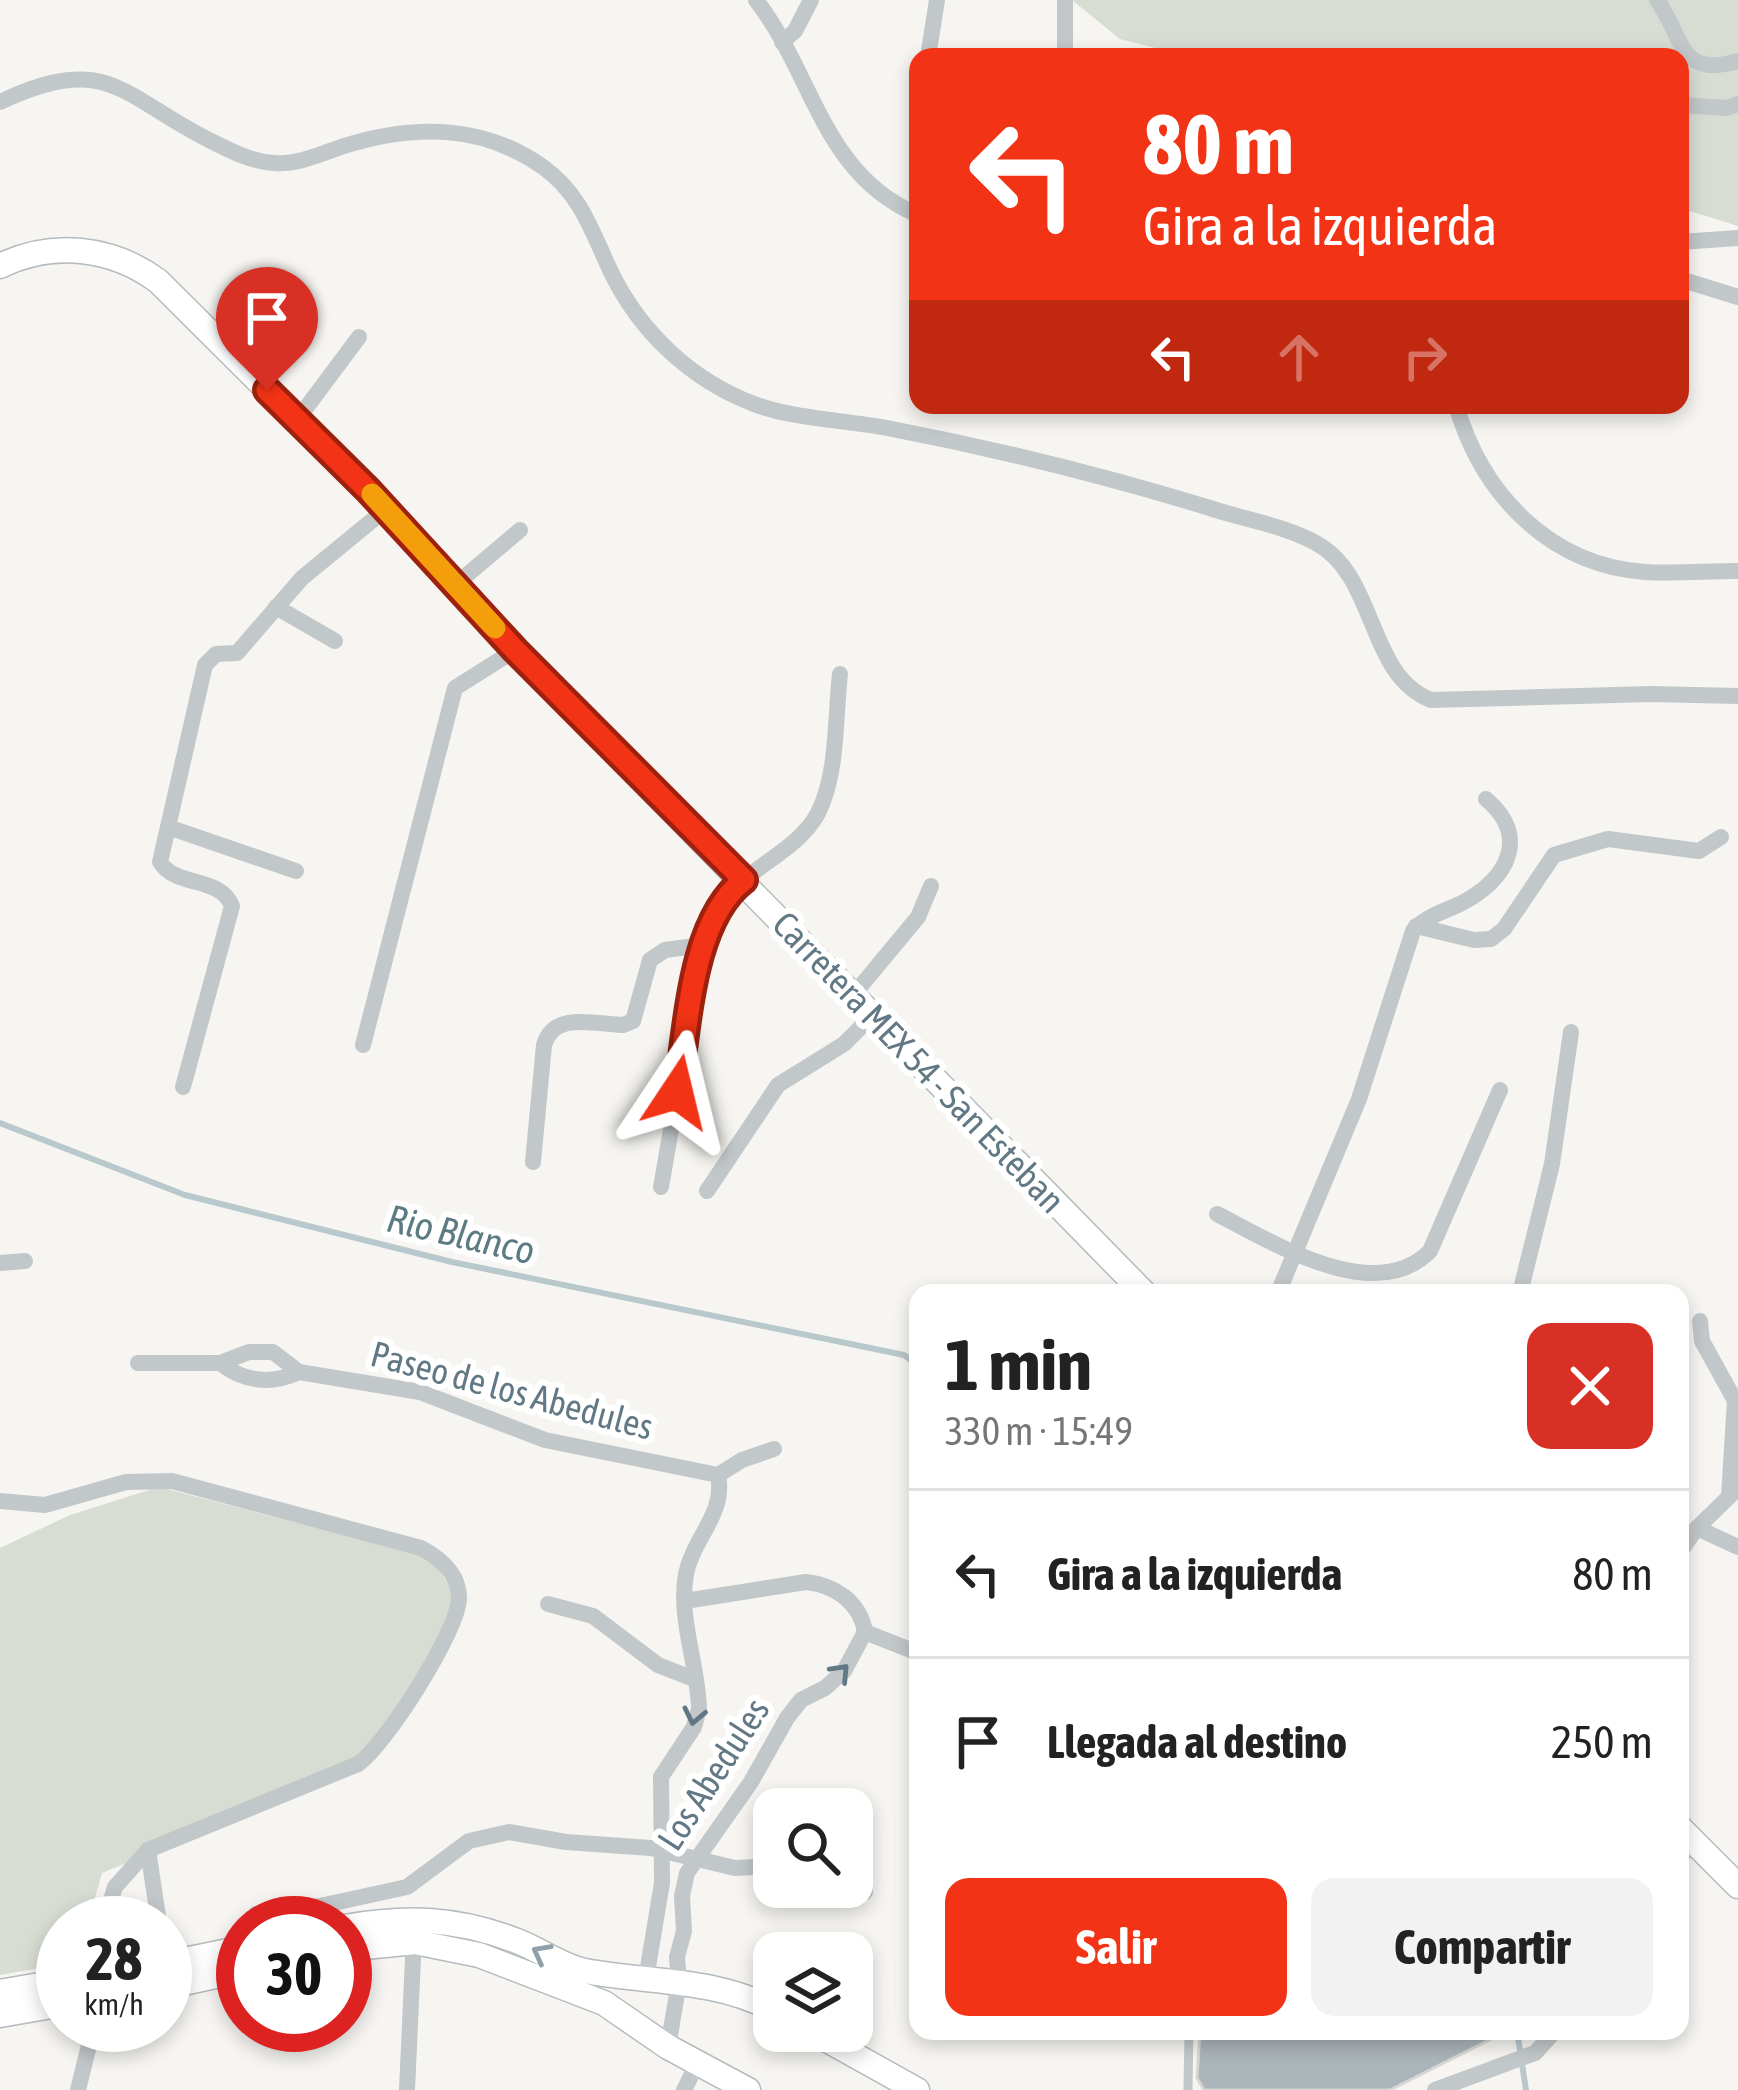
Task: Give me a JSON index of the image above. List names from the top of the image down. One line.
{"streets":{"street":["Carretera MEX 54 - San Esteban","Paseo de los Abedules","Los Abedules"]},"crossings":[["Paseo de los Abedules","Los Abedules"]],"water":["Rio Blanco"],"page":{"turn":["80 m","Gira a la izquierda"],"heading":["1 min","330 m · 15:49"],"list":[{"name":"Gira a la izquierda","value":"80 m"},{"name":"Llegada al destino","value":"250 m"}],"buttons":["Salir","Compartir"],"speed":"28 km/h","limit":"30"}}
